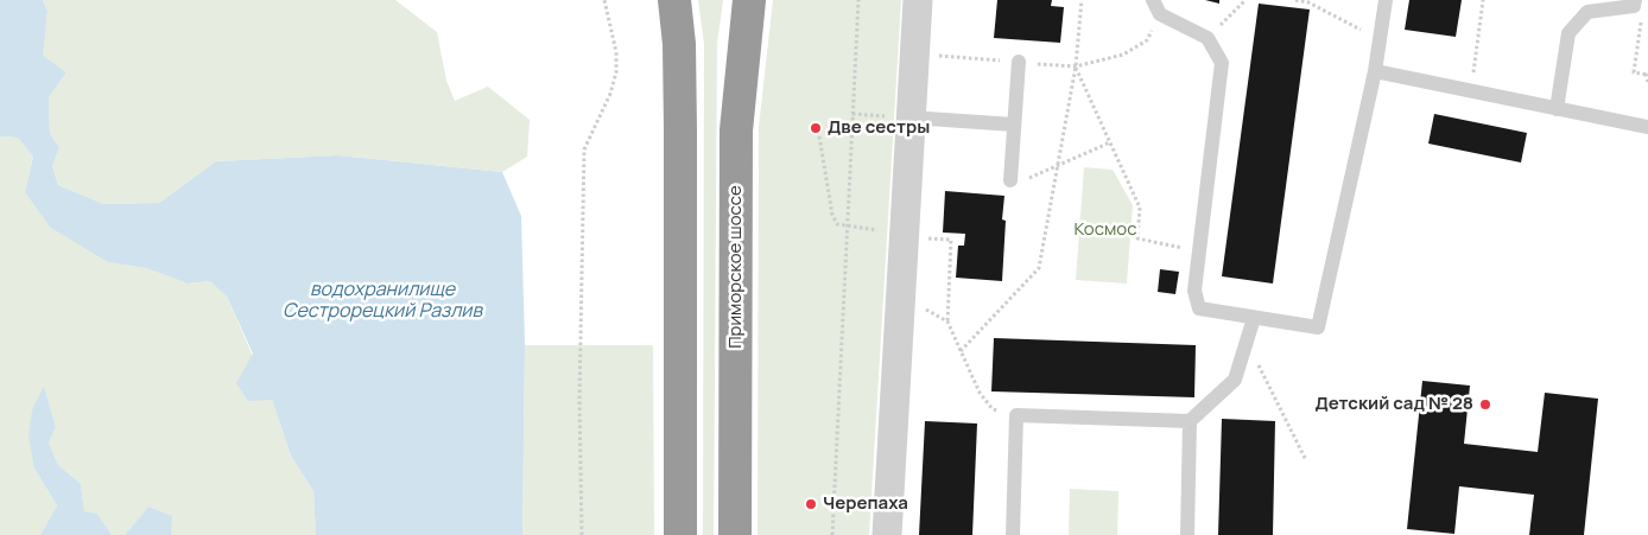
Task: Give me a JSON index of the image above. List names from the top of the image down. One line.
{"streets":{"highway":["Приморское шоссе"]},"water":["водохранилище Сестрорецкий Разлив"],"parks":["Космос"],"places":["Две сестры","Детский сад № 28","Черепаха"]}
